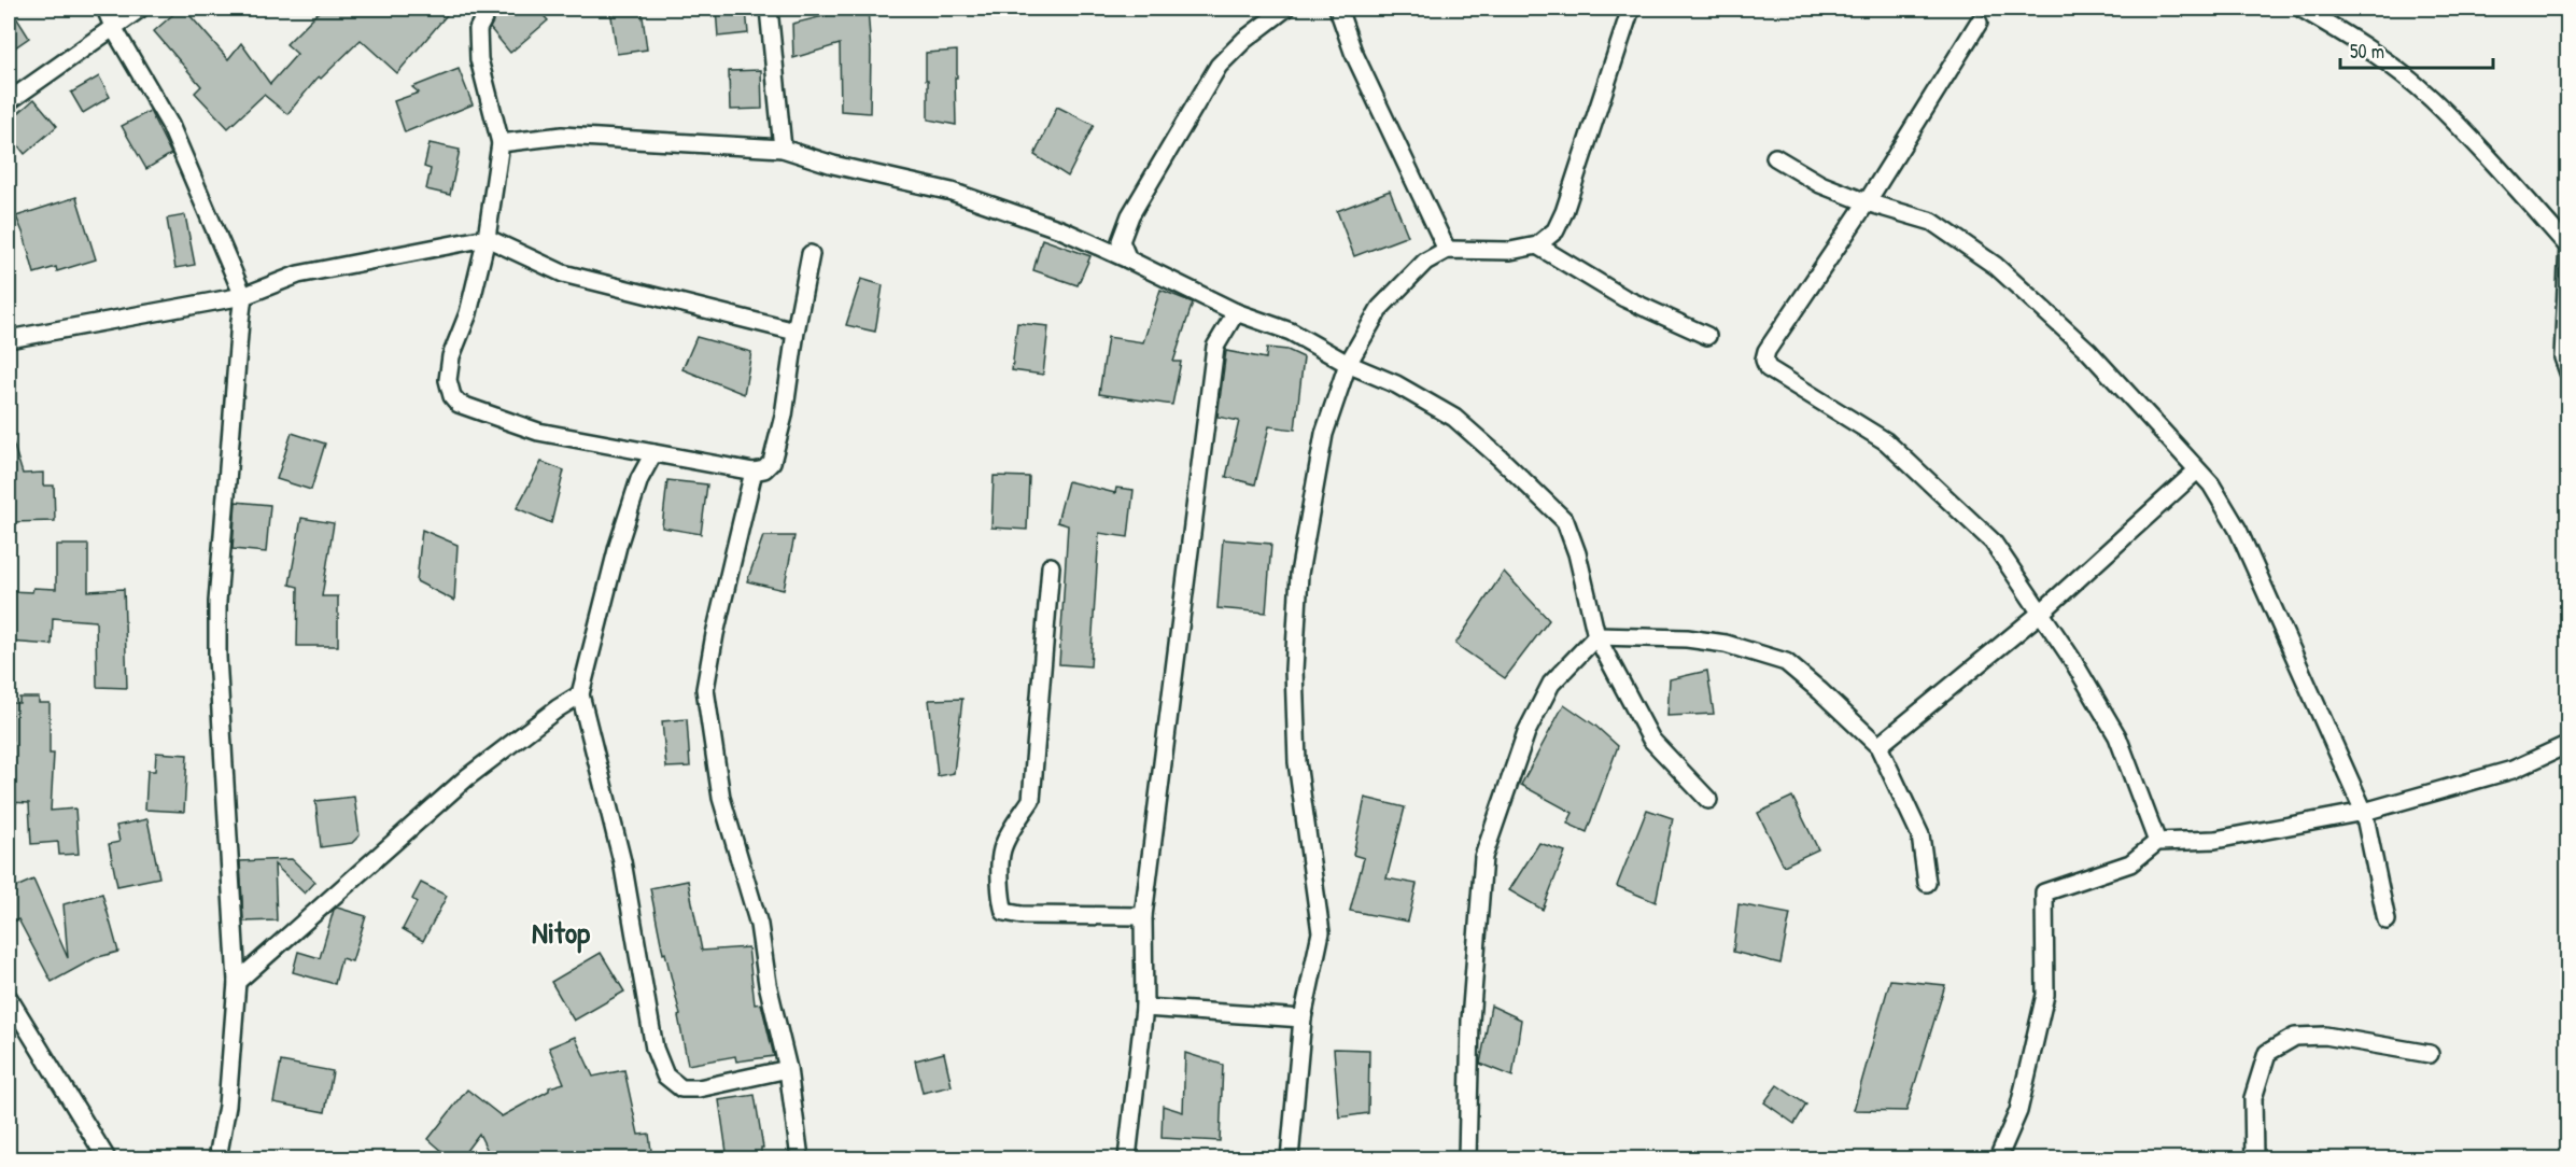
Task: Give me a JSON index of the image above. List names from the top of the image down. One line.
{"districts":["Nitop"],"scale_bar":"50 m"}
